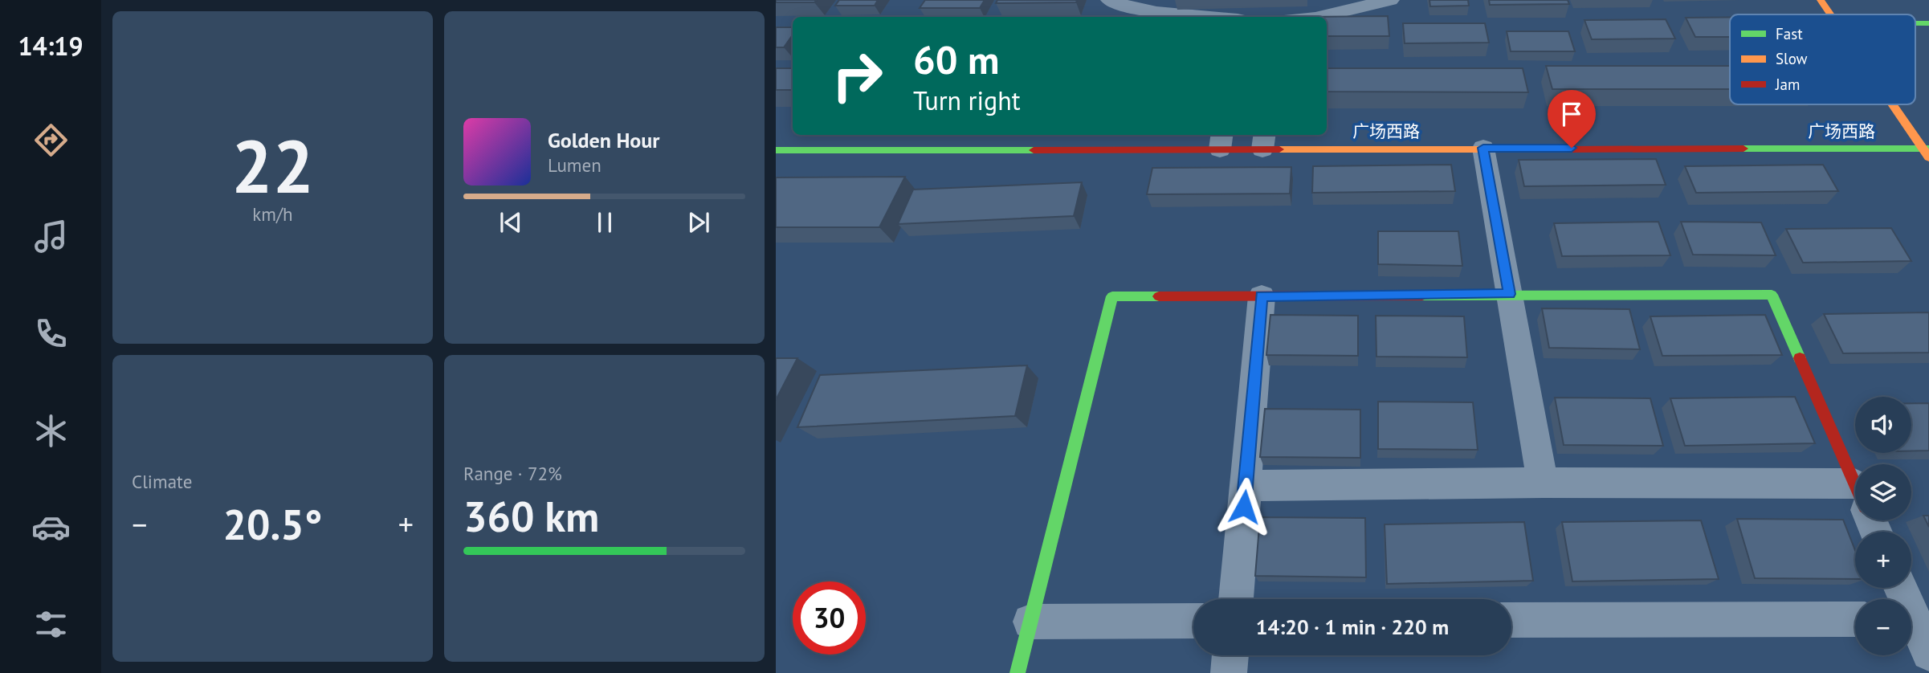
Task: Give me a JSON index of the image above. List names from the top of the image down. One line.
{"streets":{"main road":["广场西路"]},"legend":["Fast","Slow","Jam"],"page":{"tabs":"14:19","tile":[["22","km/h"],"Climate",["Range · 72%","360 km"]],"turn":["60 m","Turn right"],"song":["Golden Hour","Lumen"],"map_buttons":["+","−"],"heat":["−","20.5°","+"],"limit":"30","trip":"14:20 · 1 min · 220 m"}}
